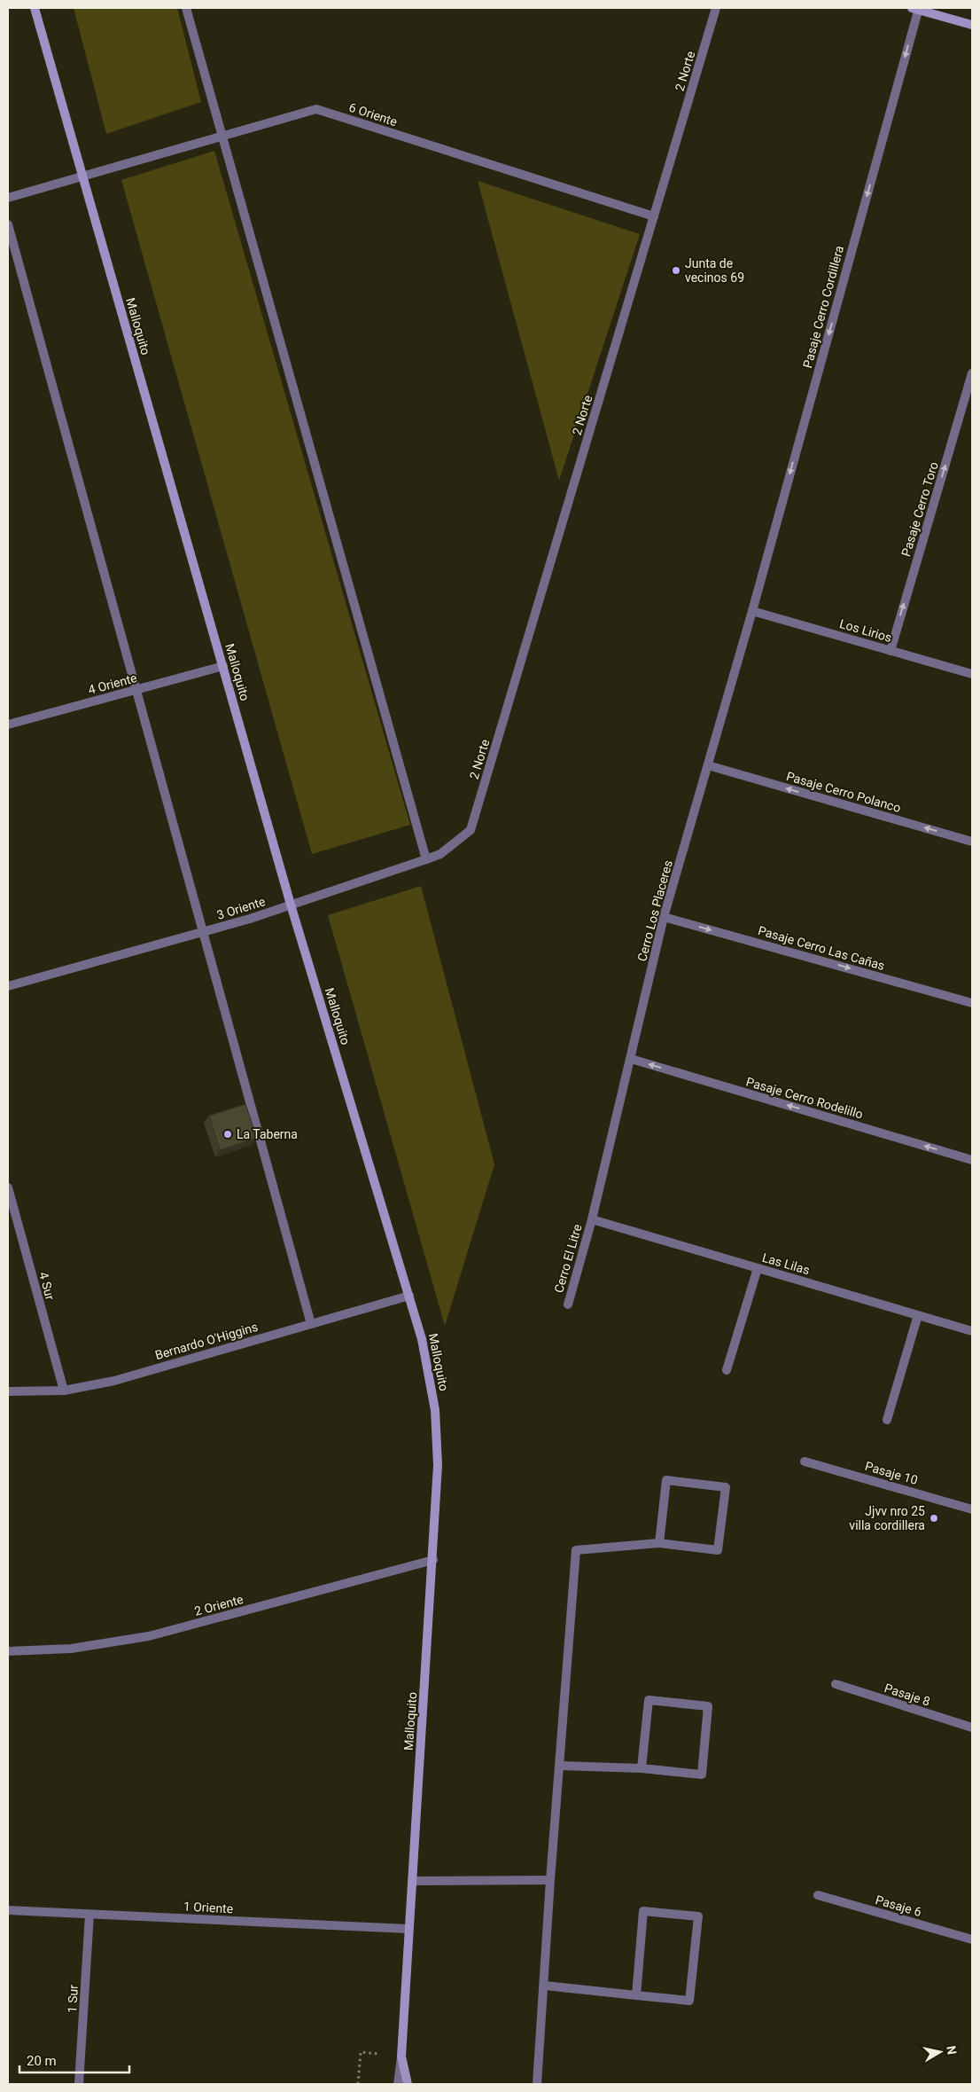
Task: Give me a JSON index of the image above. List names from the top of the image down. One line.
{"streets":{"street":["2 Norte","6 Oriente","Pasaje Cerro Cordillera","Malloquito","Pasaje Cerro Toro","Los Lirios","4 Oriente","Pasaje Cerro Polanco","3 Oriente","Cerro Los Placeres","Pasaje Cerro Las Cañas","Pasaje Cerro Rodelillo","Cerro El Litre","Las Lilas","4 Sur","Bernardo O'Higgins","Pasaje 10","2 Oriente","Pasaje 8","Pasaje 6","1 Oriente","1 Sur"]},"crossings":[["2 Norte","6 Oriente"],["2 Norte","3 Oriente"],["6 Oriente","Malloquito"],["Pasaje Cerro Cordillera","Los Lirios"],["Pasaje Cerro Cordillera","Cerro Los Placeres"],["Malloquito","4 Oriente"],["Malloquito","3 Oriente"],["Malloquito","Bernardo O'Higgins"],["Malloquito","2 Oriente"],["Malloquito","1 Oriente"],["Pasaje Cerro Toro","Los Lirios"],["Los Lirios","Cerro Los Placeres"],["Pasaje Cerro Polanco","Cerro Los Placeres"],["Cerro Los Placeres","Pasaje Cerro Las Cañas"],["Cerro Los Placeres","Pasaje Cerro Rodelillo"],["Cerro Los Placeres","Cerro El Litre"],["Cerro Los Placeres","Las Lilas"],["Cerro El Litre","Las Lilas"],["4 Sur","Bernardo O'Higgins"],["1 Oriente","1 Sur"]],"one_way":["Pasaje Cerro Cordillera","Pasaje Cerro Toro","Pasaje Cerro Polanco","Pasaje Cerro Las Cañas","Pasaje Cerro Rodelillo"],"places":["Junta de vecinos 69","La Taberna","Jjvv nro 25 villa cordillera"],"scale_bar":"20 m","north":"right"}
